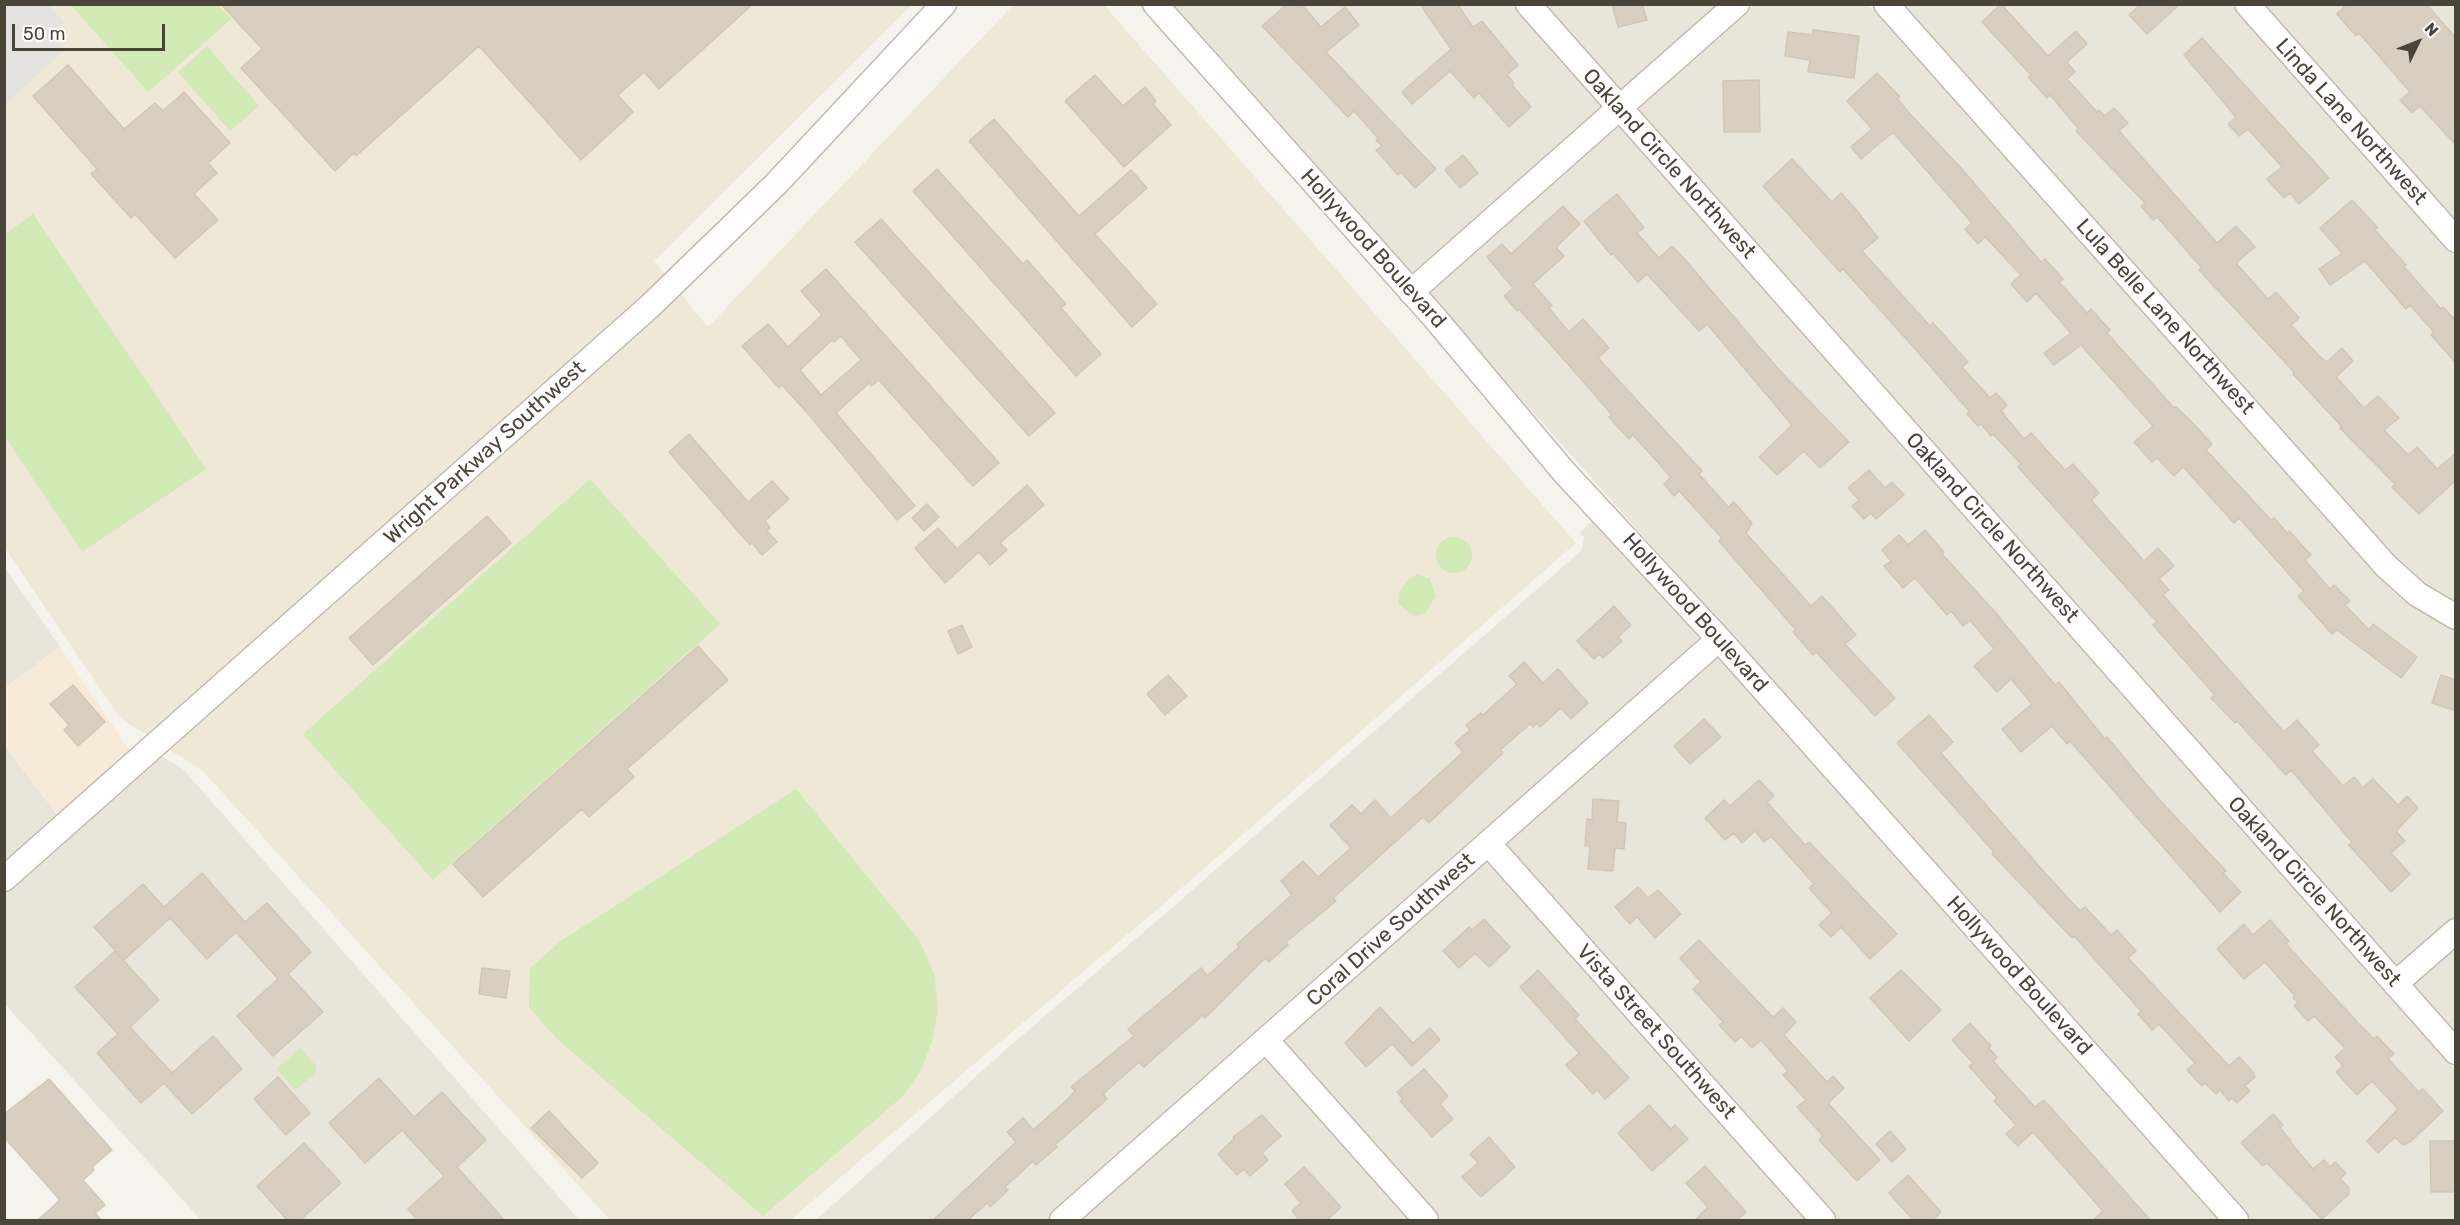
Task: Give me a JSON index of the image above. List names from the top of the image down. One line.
{"streets":{"street":["Linda Lane Northwest","Oakland Circle Northwest","Hollywood Boulevard","Lula Belle Lane Northwest","Wright Parkway Southwest","Coral Drive Southwest","Vista Street Southwest"]},"crossings":[["Hollywood Boulevard","Coral Drive Southwest"],["Coral Drive Southwest","Vista Street Southwest"]],"scale_bar":"50 m","north":"top right"}
